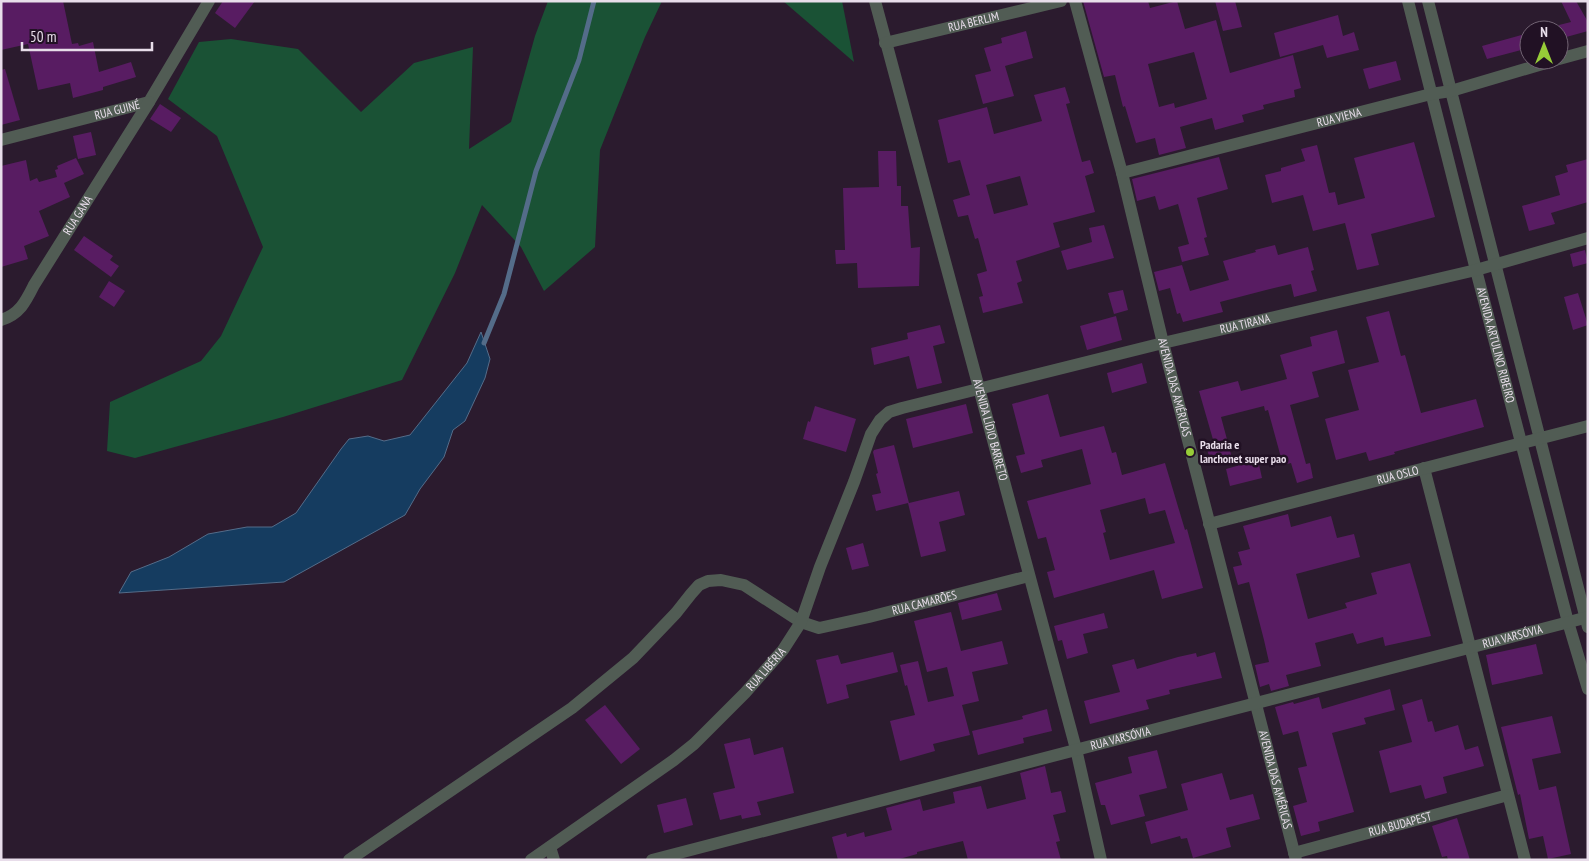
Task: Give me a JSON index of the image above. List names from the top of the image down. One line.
{"streets":{"street":["RUA BERLIM","RUA GUINÉ","RUA VIENA","RUA GANA","RUA TIRANA","AVENIDA ARTULINO RIBEIRO","AVENIDA DAS AMÉRICAS","AVENIDA LÍDIO BARRETO","RUA OSLO","RUA CAMARÕES","RUA VARSÓVIA","RUA LIBÉRIA","RUA BUDAPEST"]},"crossings":[["RUA BERLIM","AVENIDA LÍDIO BARRETO"],["RUA GUINÉ","RUA GANA"],["RUA VIENA","AVENIDA ARTULINO RIBEIRO"],["RUA VIENA","AVENIDA DAS AMÉRICAS"],["RUA TIRANA","AVENIDA ARTULINO RIBEIRO"],["RUA TIRANA","AVENIDA DAS AMÉRICAS"],["RUA TIRANA","AVENIDA LÍDIO BARRETO"],["RUA TIRANA","RUA LIBÉRIA"],["AVENIDA ARTULINO RIBEIRO","RUA OSLO"],["AVENIDA ARTULINO RIBEIRO","RUA VARSÓVIA"],["AVENIDA DAS AMÉRICAS","RUA OSLO"],["AVENIDA DAS AMÉRICAS","RUA VARSÓVIA"],["AVENIDA DAS AMÉRICAS","RUA BUDAPEST"],["AVENIDA LÍDIO BARRETO","RUA CAMARÕES"],["AVENIDA LÍDIO BARRETO","RUA VARSÓVIA"],["RUA CAMARÕES","RUA LIBÉRIA"]],"places":["Padaria e lanchonet super pao"],"scale_bar":"50 m","north":"top"}
